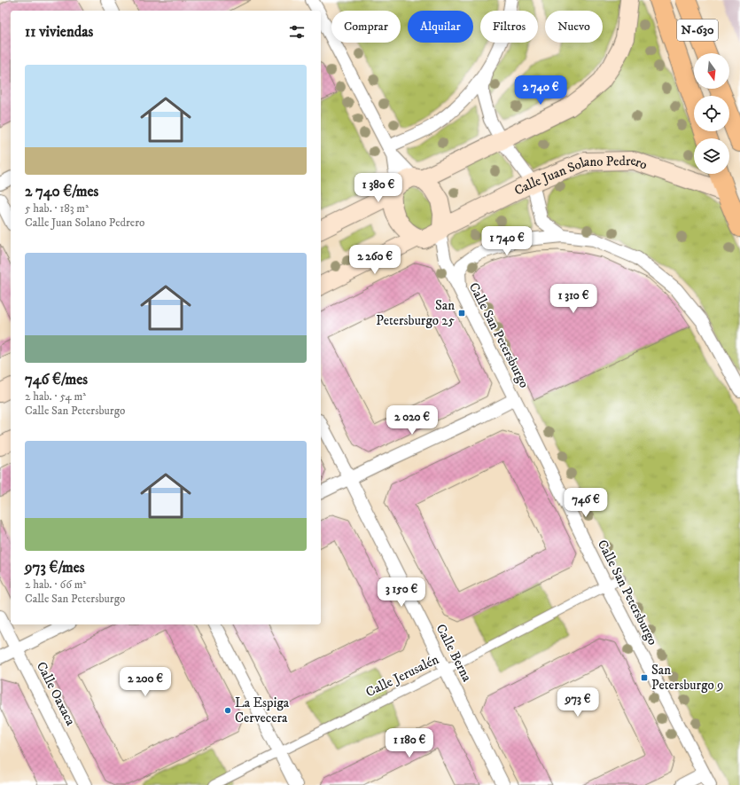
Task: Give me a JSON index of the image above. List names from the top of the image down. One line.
{"streets":{"highway":["N-630"],"main road":["Calle Juan Solano Pedrero"],"street":["Calle San Petersburgo","Calle Berna","Calle Jerusalén","Calle Oaxaca"]},"crossings":[["Calle Juan Solano Pedrero","Calle San Petersburgo"],["Calle San Petersburgo","Calle Jerusalén"],["Calle Berna","Calle Jerusalén"]],"places":{"transit":["San Petersburgo 25","San Petersburgo 9"],"other":["La Espiga Cervecera"]},"north":"bottom","page":{"chip":["Comprar","Alquilar","Filtros","Nuevo"],"heading":"11 viviendas","list":[{"name":"2 740 €/mes","note":"5 hab. · 183 m² · Calle Juan Solano Pedrero"},{"name":"746 €/mes","note":"2 hab. · 54 m² · Calle San Petersburgo"},{"name":"973 €/mes","note":"2 hab. · 66 m² · Calle San Petersburgo"}],"price":["2 740 €","1 380 €","1 740 €","2 260 €","1 310 €","2 020 €","746 €","3 150 €","2 200 €","973 €","1 180 €"]}}
